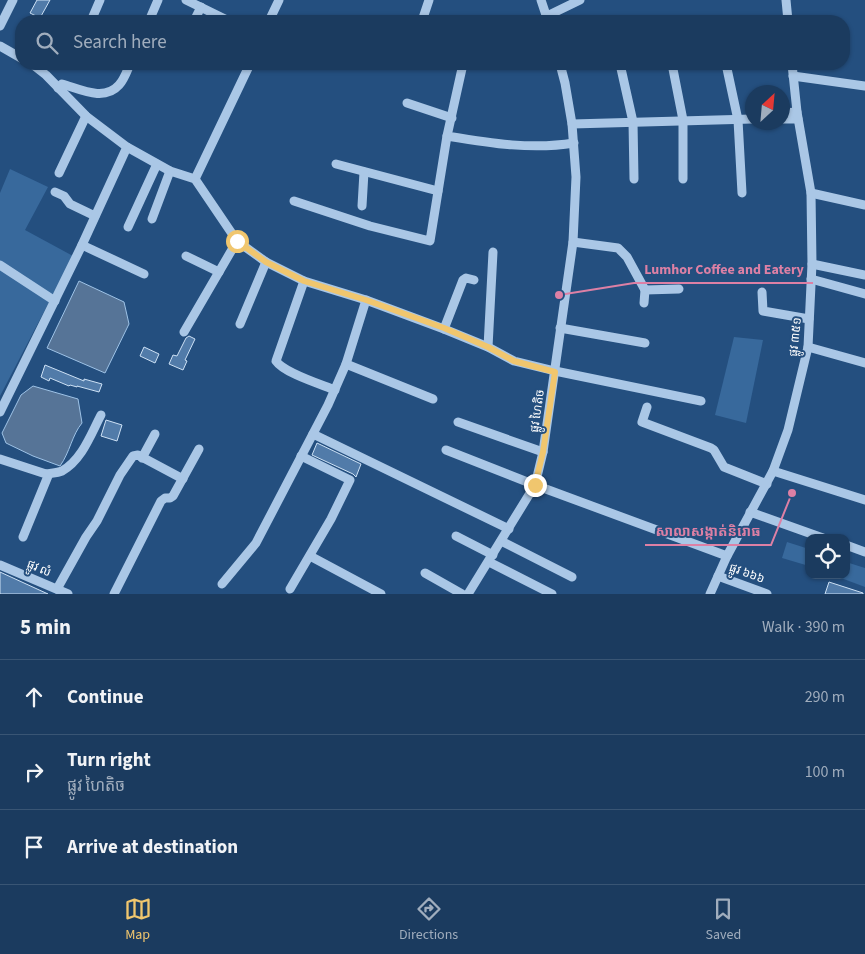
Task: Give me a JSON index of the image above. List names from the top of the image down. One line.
{"streets":{"street":["ផ្លូវ ៣៥១","ផ្លូវ ហៃតិច","ផ្លូវ លំ","ផ្លូវ ៦៦៦"]},"crossings":[["ផ្លូវ ៣៥១","ផ្លូវ ៦៦៦"]],"places":["Lumhor Coffee and Eatery","សាលាសង្កាត់និរោធ"],"north":"top right","page":{"search":"Search here","heading":["5 min","Walk · 390 m"],"list":[["Continue","290 m"],["Turn right","ផ្លូវ ហៃតិច","100 m"],"Arrive at destination"],"nav":["Map","Directions","Saved"]}}
